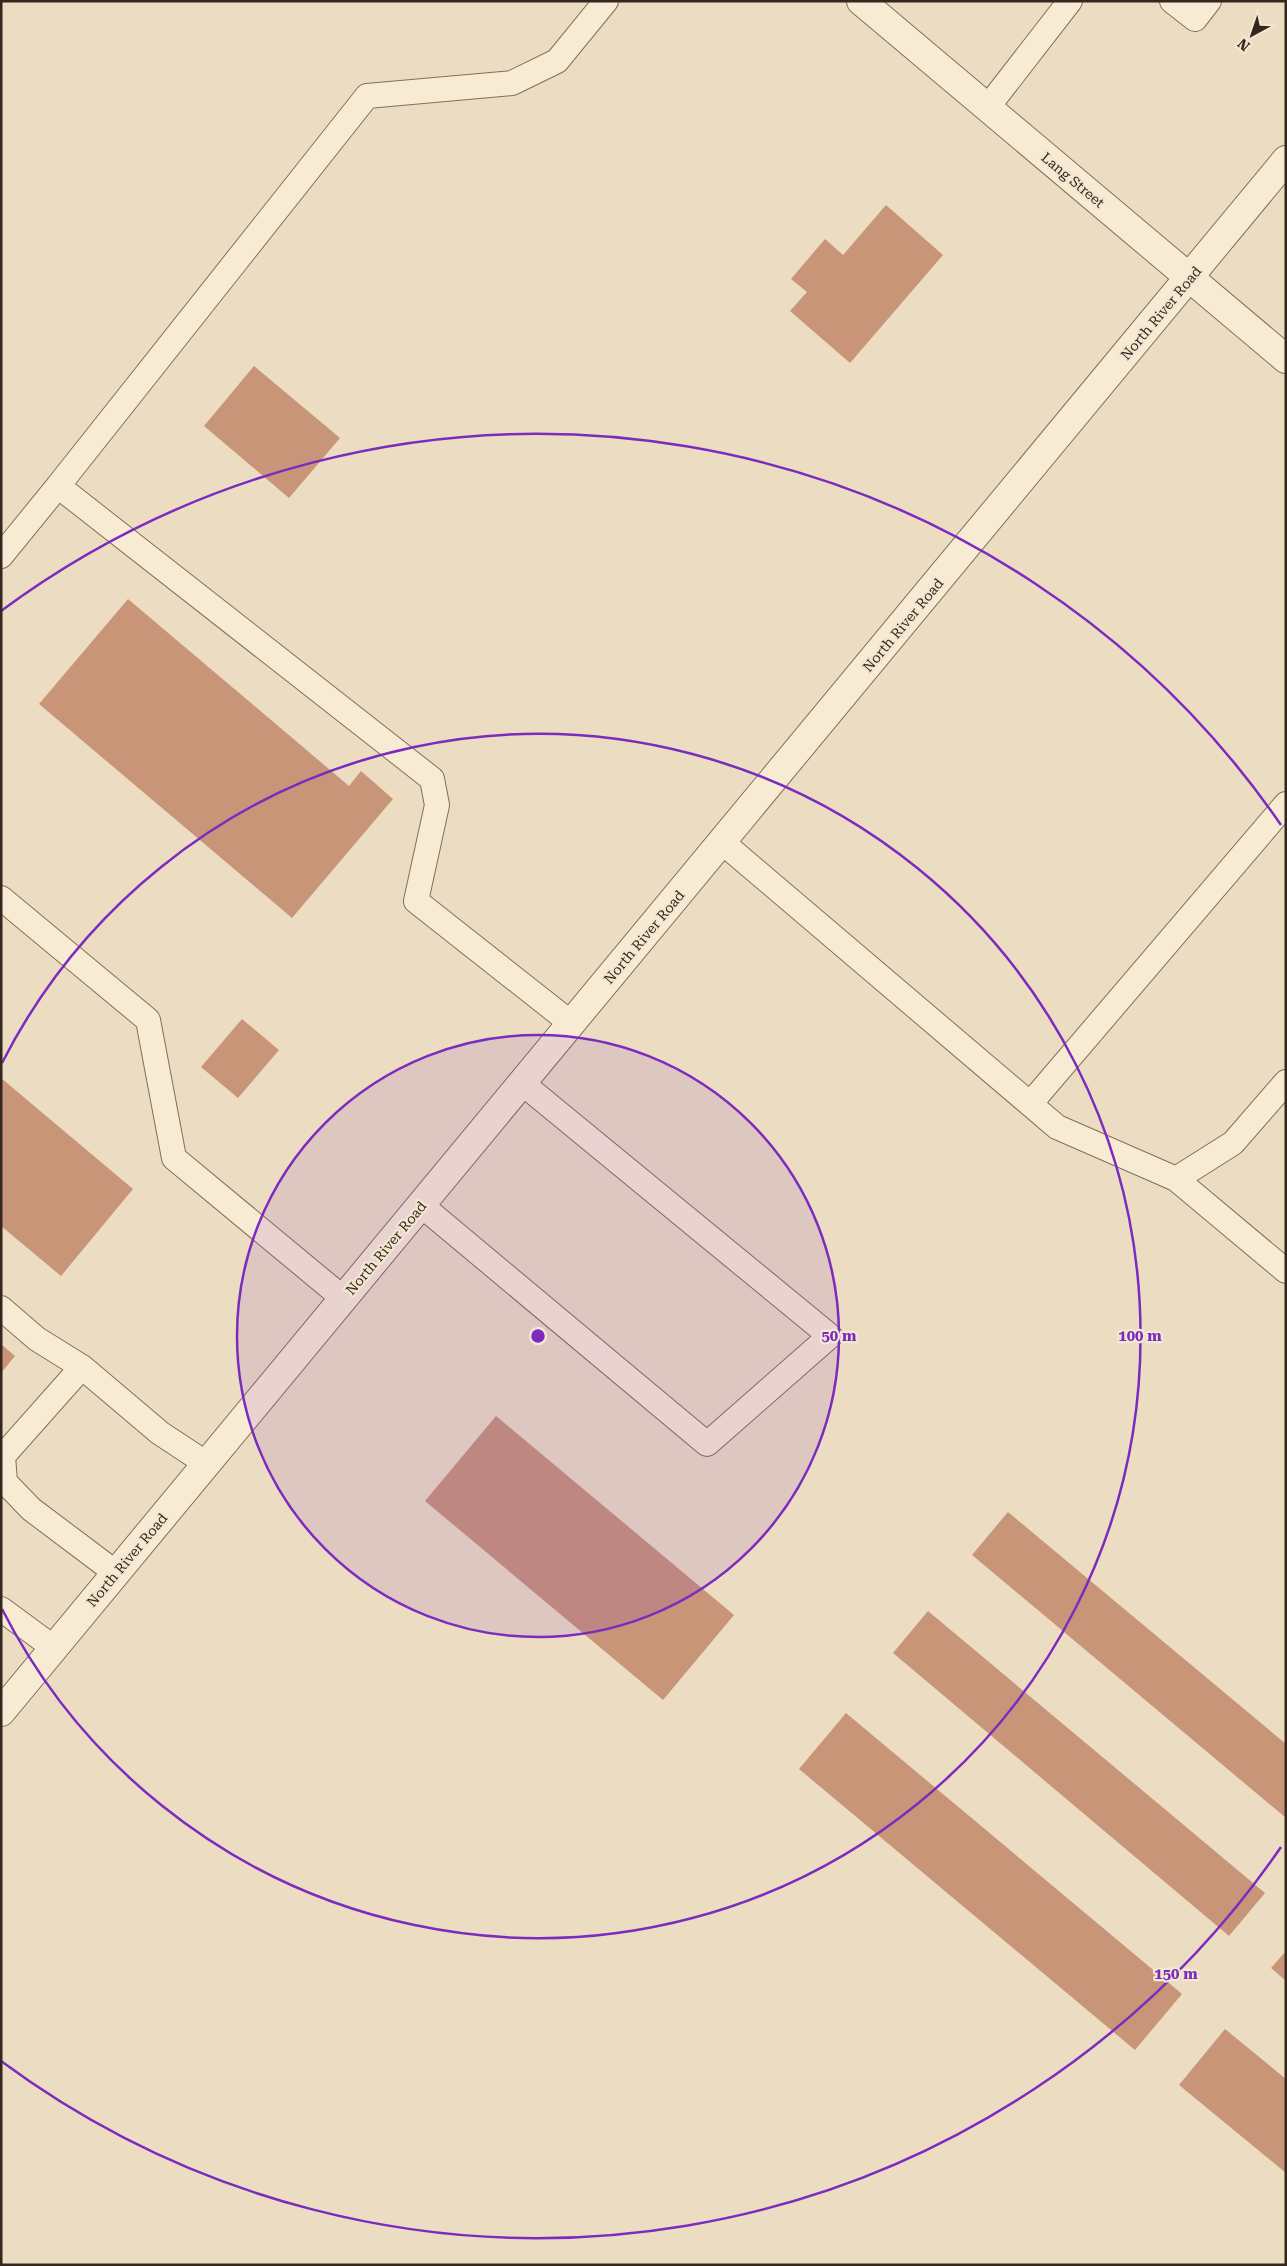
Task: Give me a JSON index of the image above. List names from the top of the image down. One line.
{"streets":{"street":["Lang Street","North River Road"]},"crossings":[["Lang Street","North River Road"]],"north":"bottom left","rings":["50 m","100 m","150 m"]}
